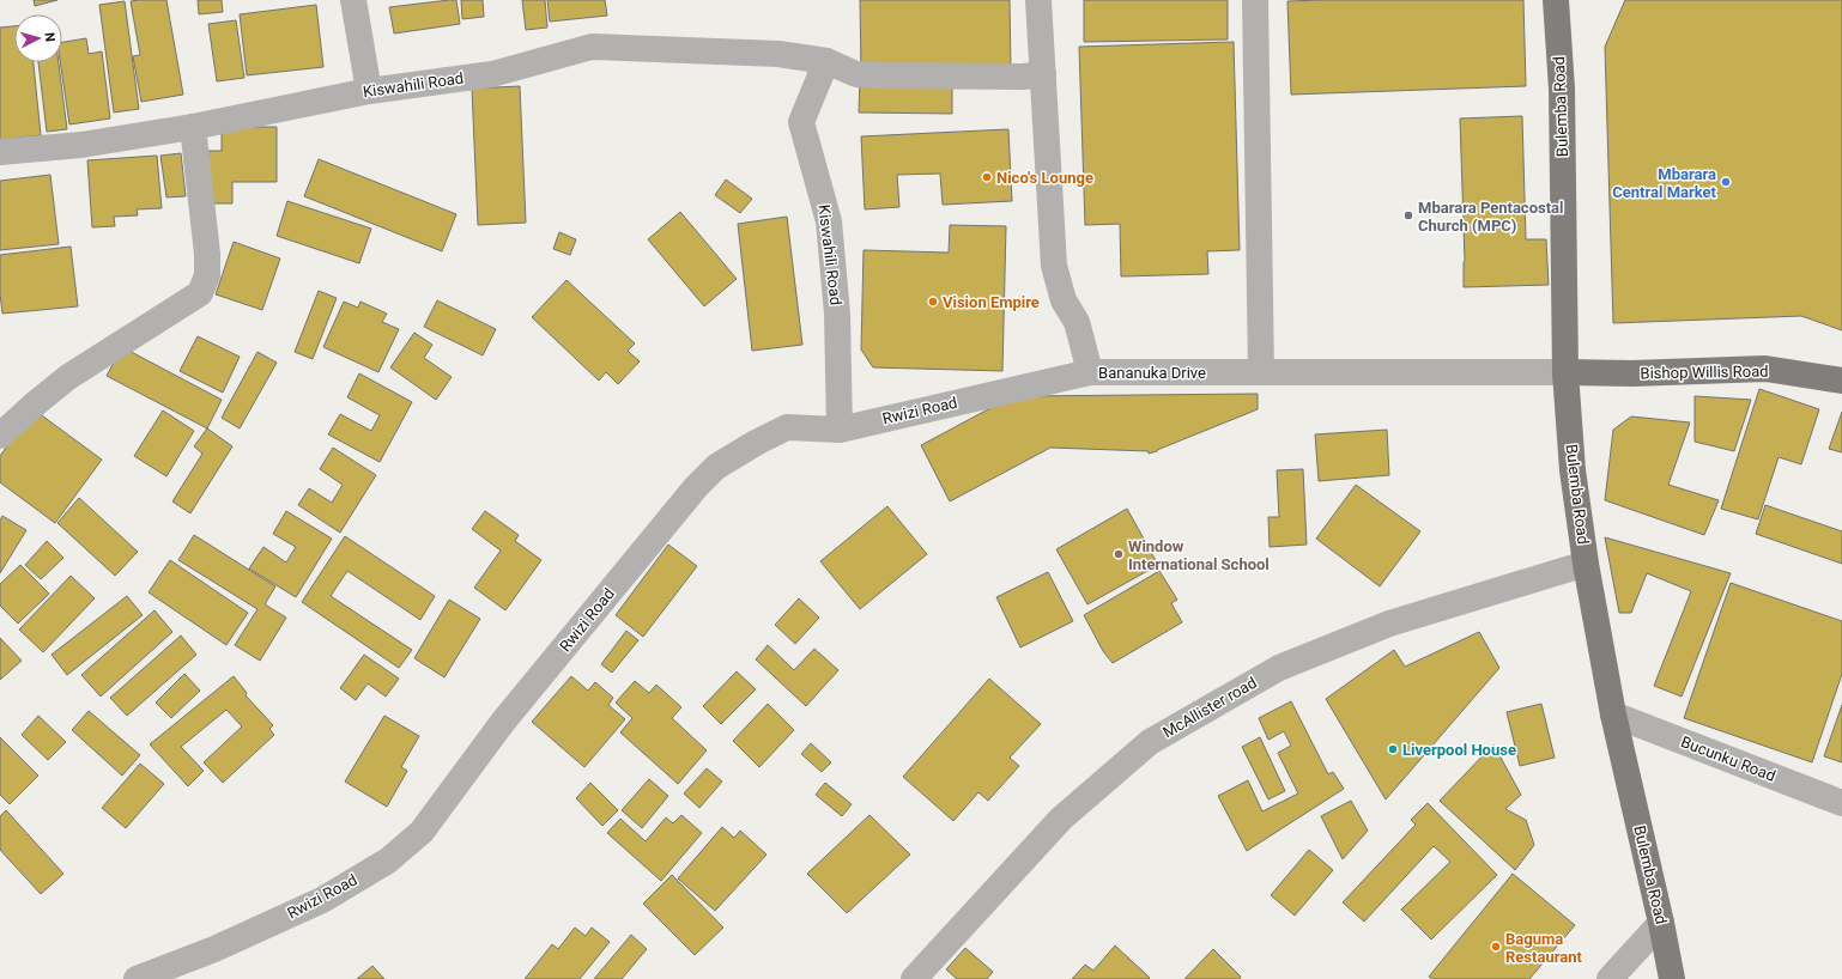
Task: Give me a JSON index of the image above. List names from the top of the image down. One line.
{"streets":{"main road":["Bulemba Road","Bishop Willis Road"],"street":["Kiswahili Road","Bananuka Drive","Rwizi Road","McAllister road","Bucunku Road"]},"crossings":[["Kiswahili Road","Bananuka Drive"],["Kiswahili Road","Rwizi Road"],["Bulemba Road","Bananuka Drive"],["Bulemba Road","Bishop Willis Road"],["Bulemba Road","McAllister road"],["Bulemba Road","Bucunku Road"],["Bananuka Drive","Bishop Willis Road"],["Bananuka Drive","Rwizi Road"]],"places":["Nico's Lounge","Mbarara Central Market","Mbarara Pentacostal Church (MPC)","Vision Empire","Window International School","Liverpool House","Baguma Restaurant"],"north":"right"}
